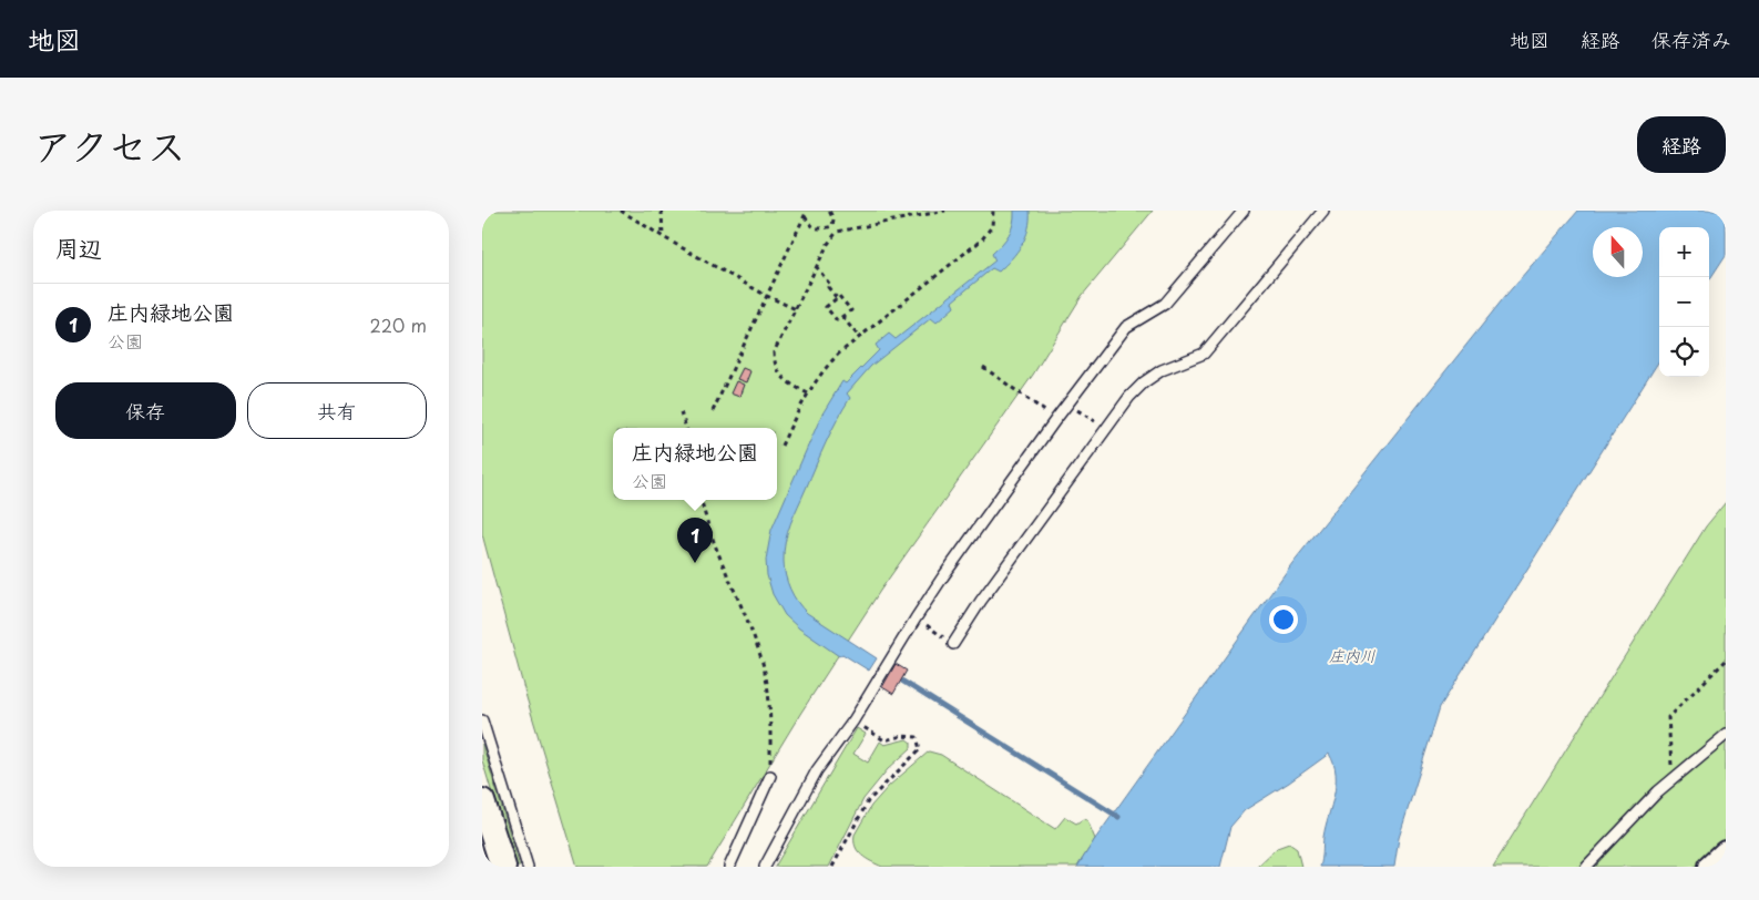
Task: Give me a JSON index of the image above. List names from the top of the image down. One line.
{"water":["庄内川"],"north":"top","page":{"header":"地図","nav":["地図","経路","保存済み"],"title":"アクセス","buttons":["経路",["保存","共有"]],"heading":"周辺","map_buttons":["+","−"],"list":[{"mark":"1","name":"庄内緑地公園","note":"公園","value":"220 m"}],"popup":["庄内緑地公園","公園"],"pins":"1"}}
